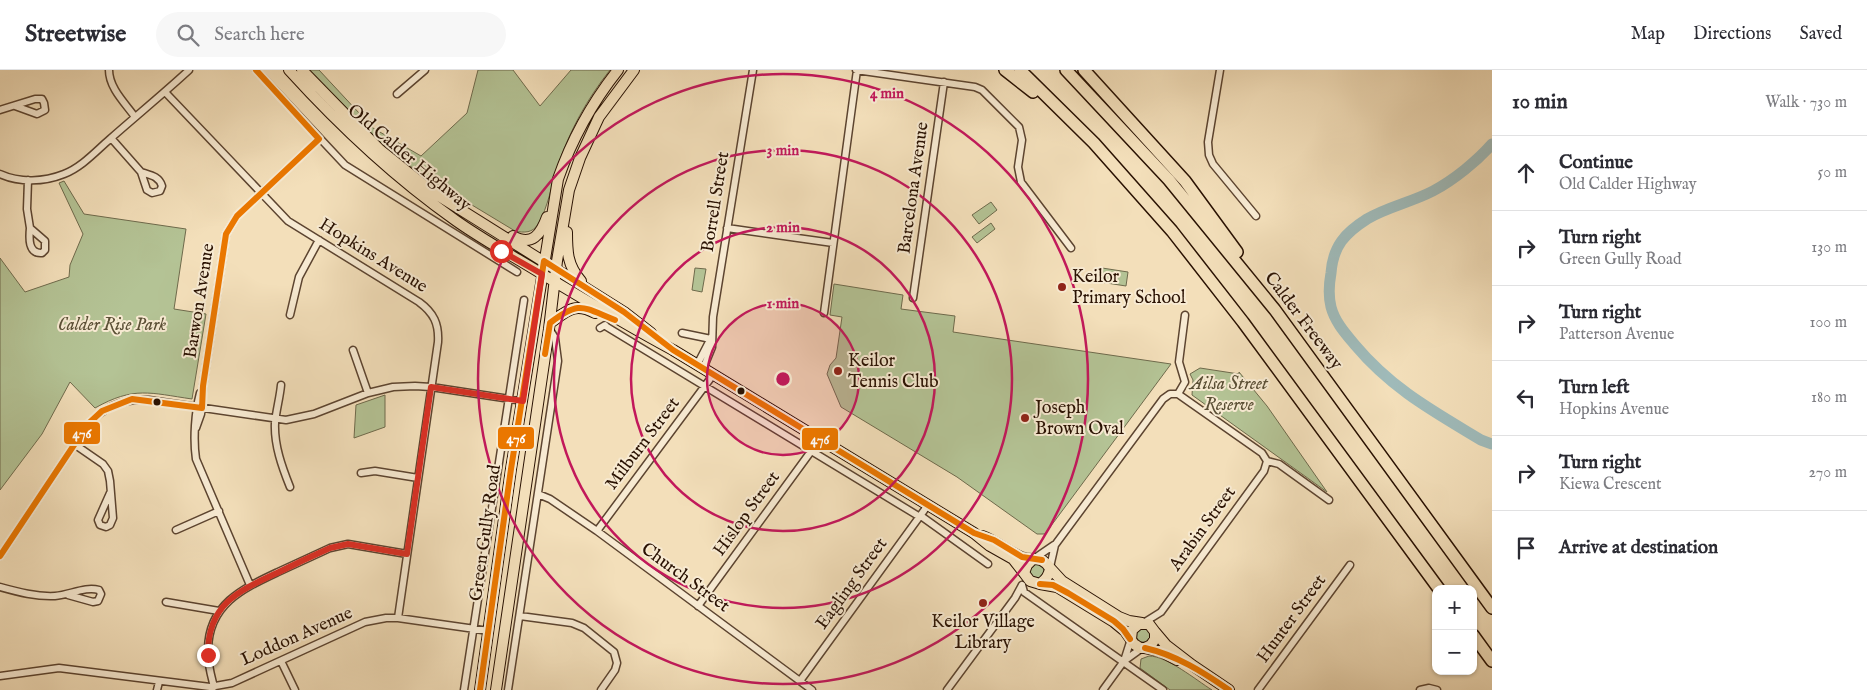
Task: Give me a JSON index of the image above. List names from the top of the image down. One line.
{"streets":{"highway":["Calder Freeway"],"main road":["Old Calder Highway","Green Gully Road"],"street":["Barcelona Avenue","Borrell Street","Hopkins Avenue","Barwon Avenue","Milburn Street","Hislop Street","Arabin Street","Church Street","Eagling Street","Hunter Street","Loddon Avenue"]},"crossings":[["Old Calder Highway","Borrell Street"],["Old Calder Highway","Milburn Street"],["Old Calder Highway","Hislop Street"],["Old Calder Highway","Green Gully Road"],["Old Calder Highway","Eagling Street"],["Hopkins Avenue","Barwon Avenue"],["Hopkins Avenue","Loddon Avenue"],["Milburn Street","Church Street"],["Hislop Street","Church Street"],["Green Gully Road","Loddon Avenue"],["Church Street","Eagling Street"]],"parks":["Calder Rise Park","Ailsa Street Reserve"],"places":["Keilor Primary School","Keilor Tennis Club","Joseph Brown Oval","Keilor Village Library"],"lines":["transit line 476"],"page":{"header":"Streetwise","search":"Search here","nav":["Map","Directions","Saved"],"heading":["10 min","Walk · 730 m"],"list":[["Continue","Old Calder Highway","50 m"],["Turn right","Green Gully Road","130 m"],["Turn right","Patterson Avenue","100 m"],["Turn left","Hopkins Avenue","180 m"],["Turn right","Kiewa Crescent","270 m"],"Arrive at destination"],"map_buttons":["+","−"]},"rings":["4 min","3 min","2 min","1 min"]}
